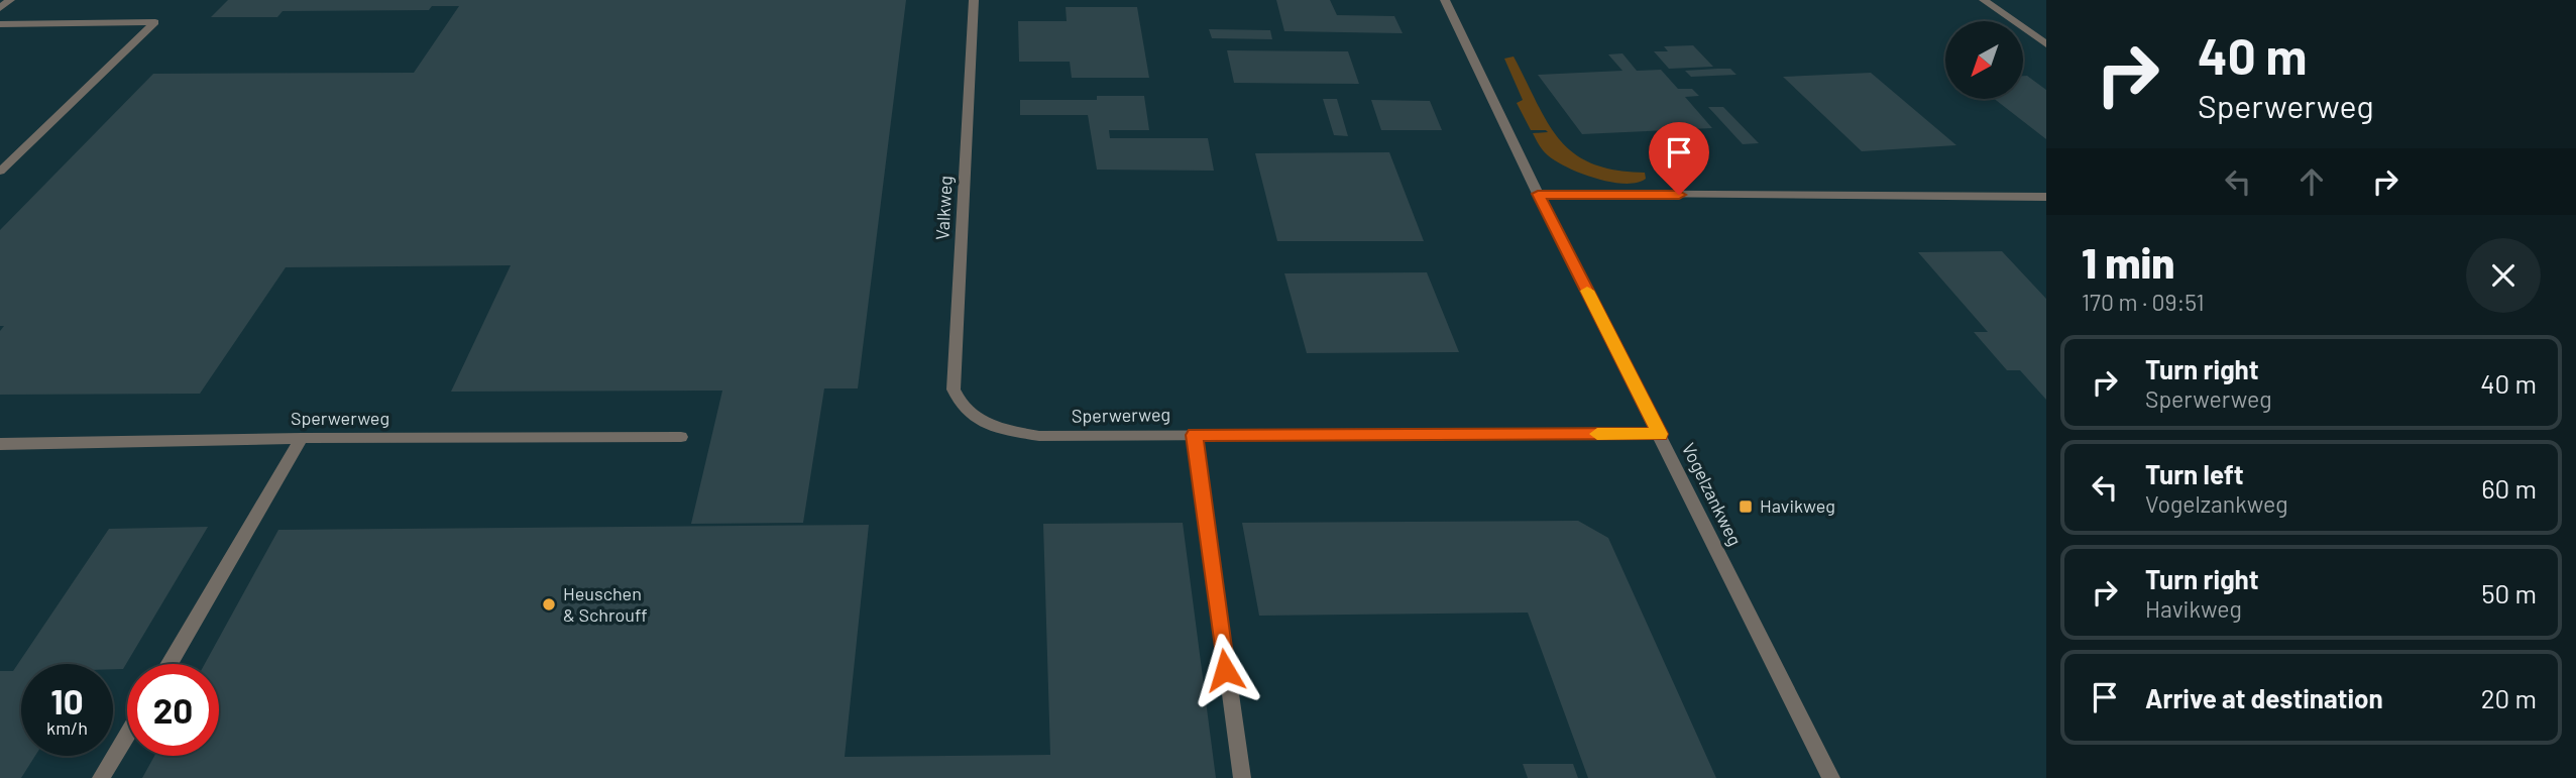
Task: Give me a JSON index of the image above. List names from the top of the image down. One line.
{"streets":{"street":["Valkweg","Sperwerweg","Vogelzankweg"]},"crossings":[["Valkweg","Sperwerweg"],["Sperwerweg","Vogelzankweg"]],"places":{"transit":["Havikweg"],"other":["Heuschen & Schrouff"]},"north":"bottom left","page":{"turn":["40 m","Sperwerweg"],"heading":["1 min","170 m · 09:51"],"list":[{"name":"Turn right","note":"Sperwerweg","value":"40 m"},{"name":"Turn left","note":"Vogelzankweg","value":"60 m"},{"name":"Turn right","note":"Havikweg","value":"50 m"},{"name":"Arrive at destination","value":"20 m"}],"speed":"10 km/h","limit":"20"}}
